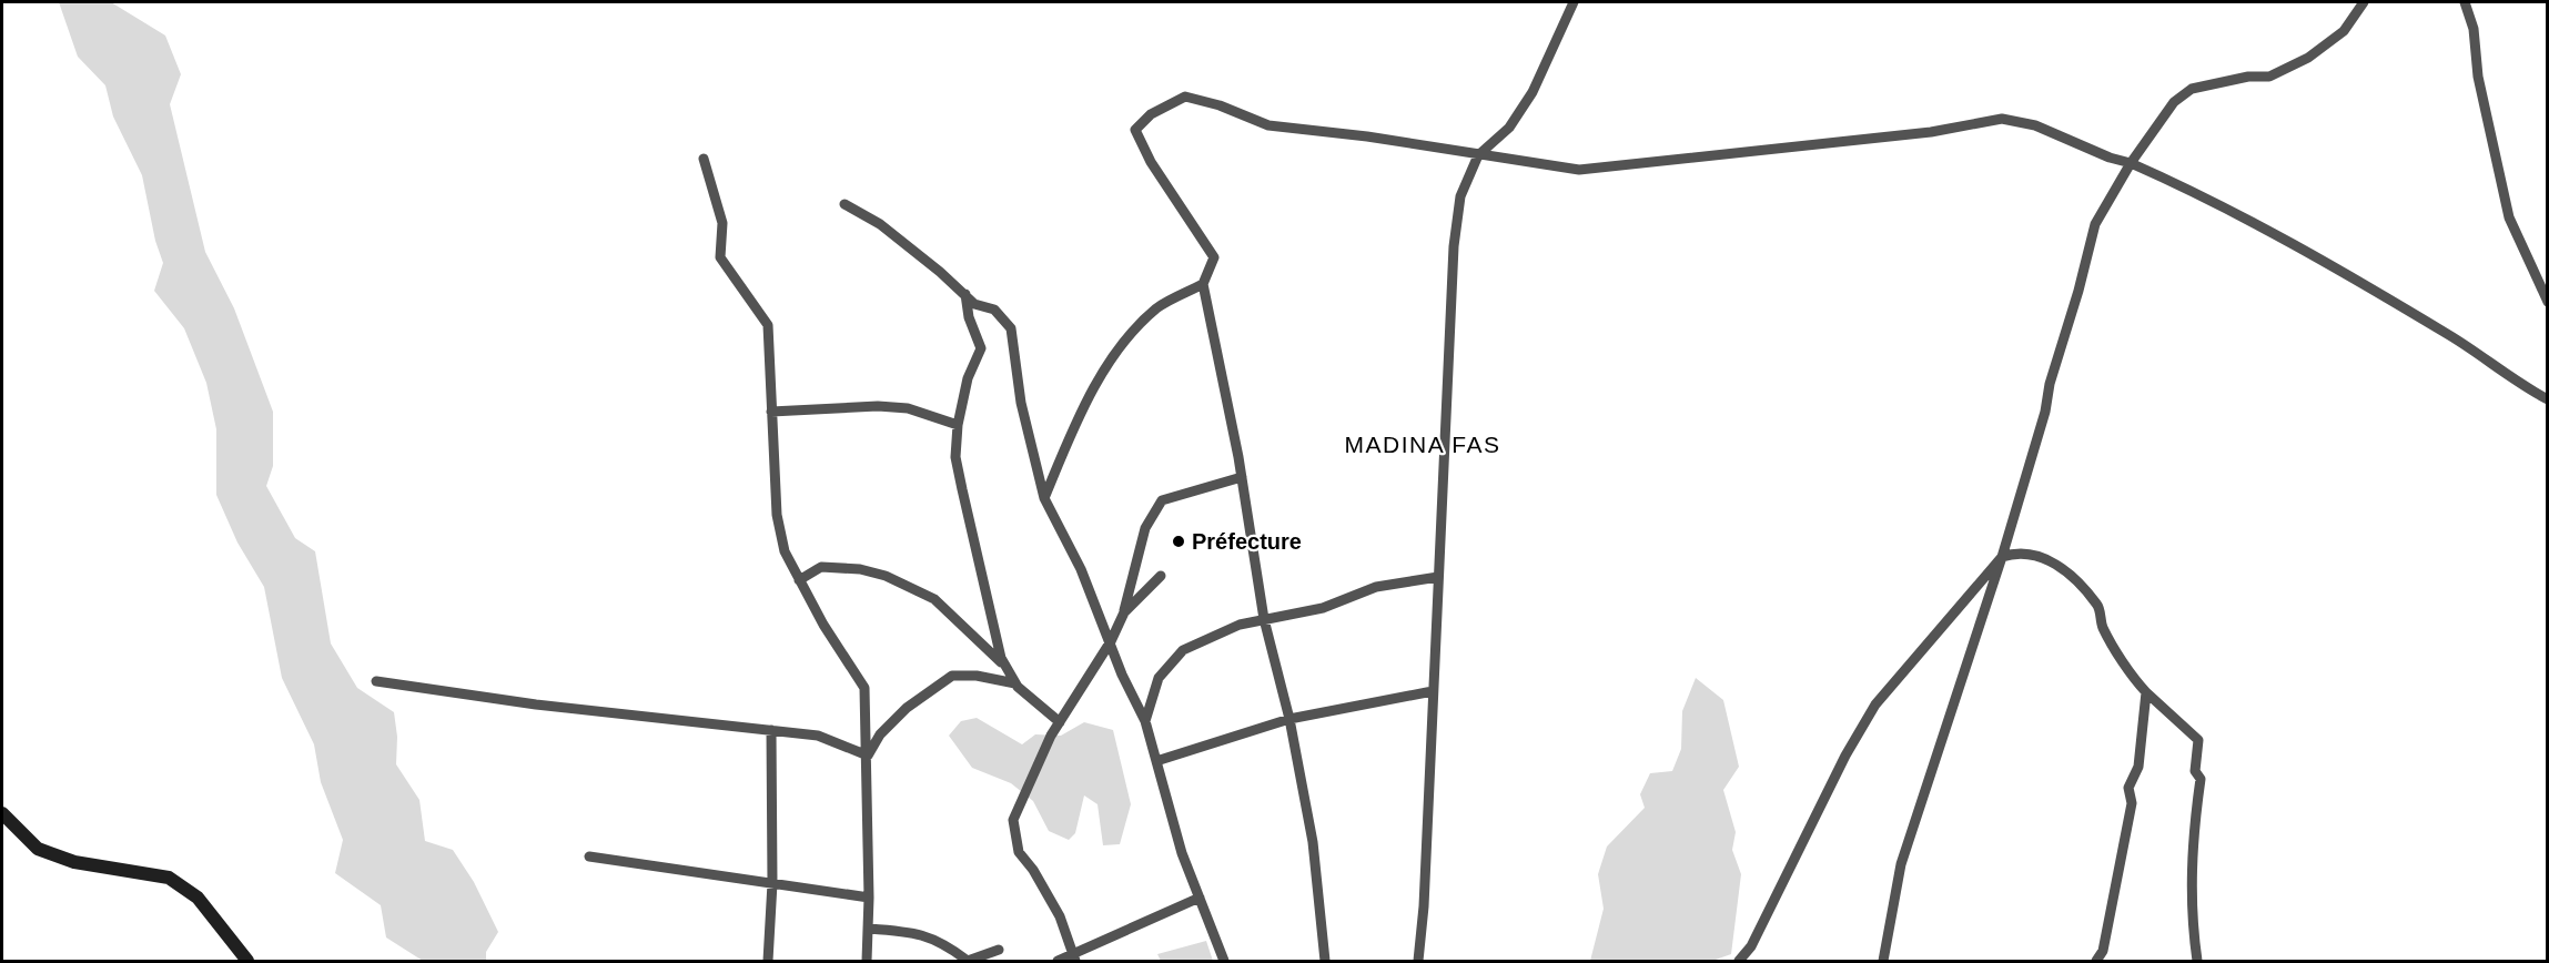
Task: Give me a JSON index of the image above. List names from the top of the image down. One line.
{"districts":["MADINA FAS"],"places":["Préfecture"]}
